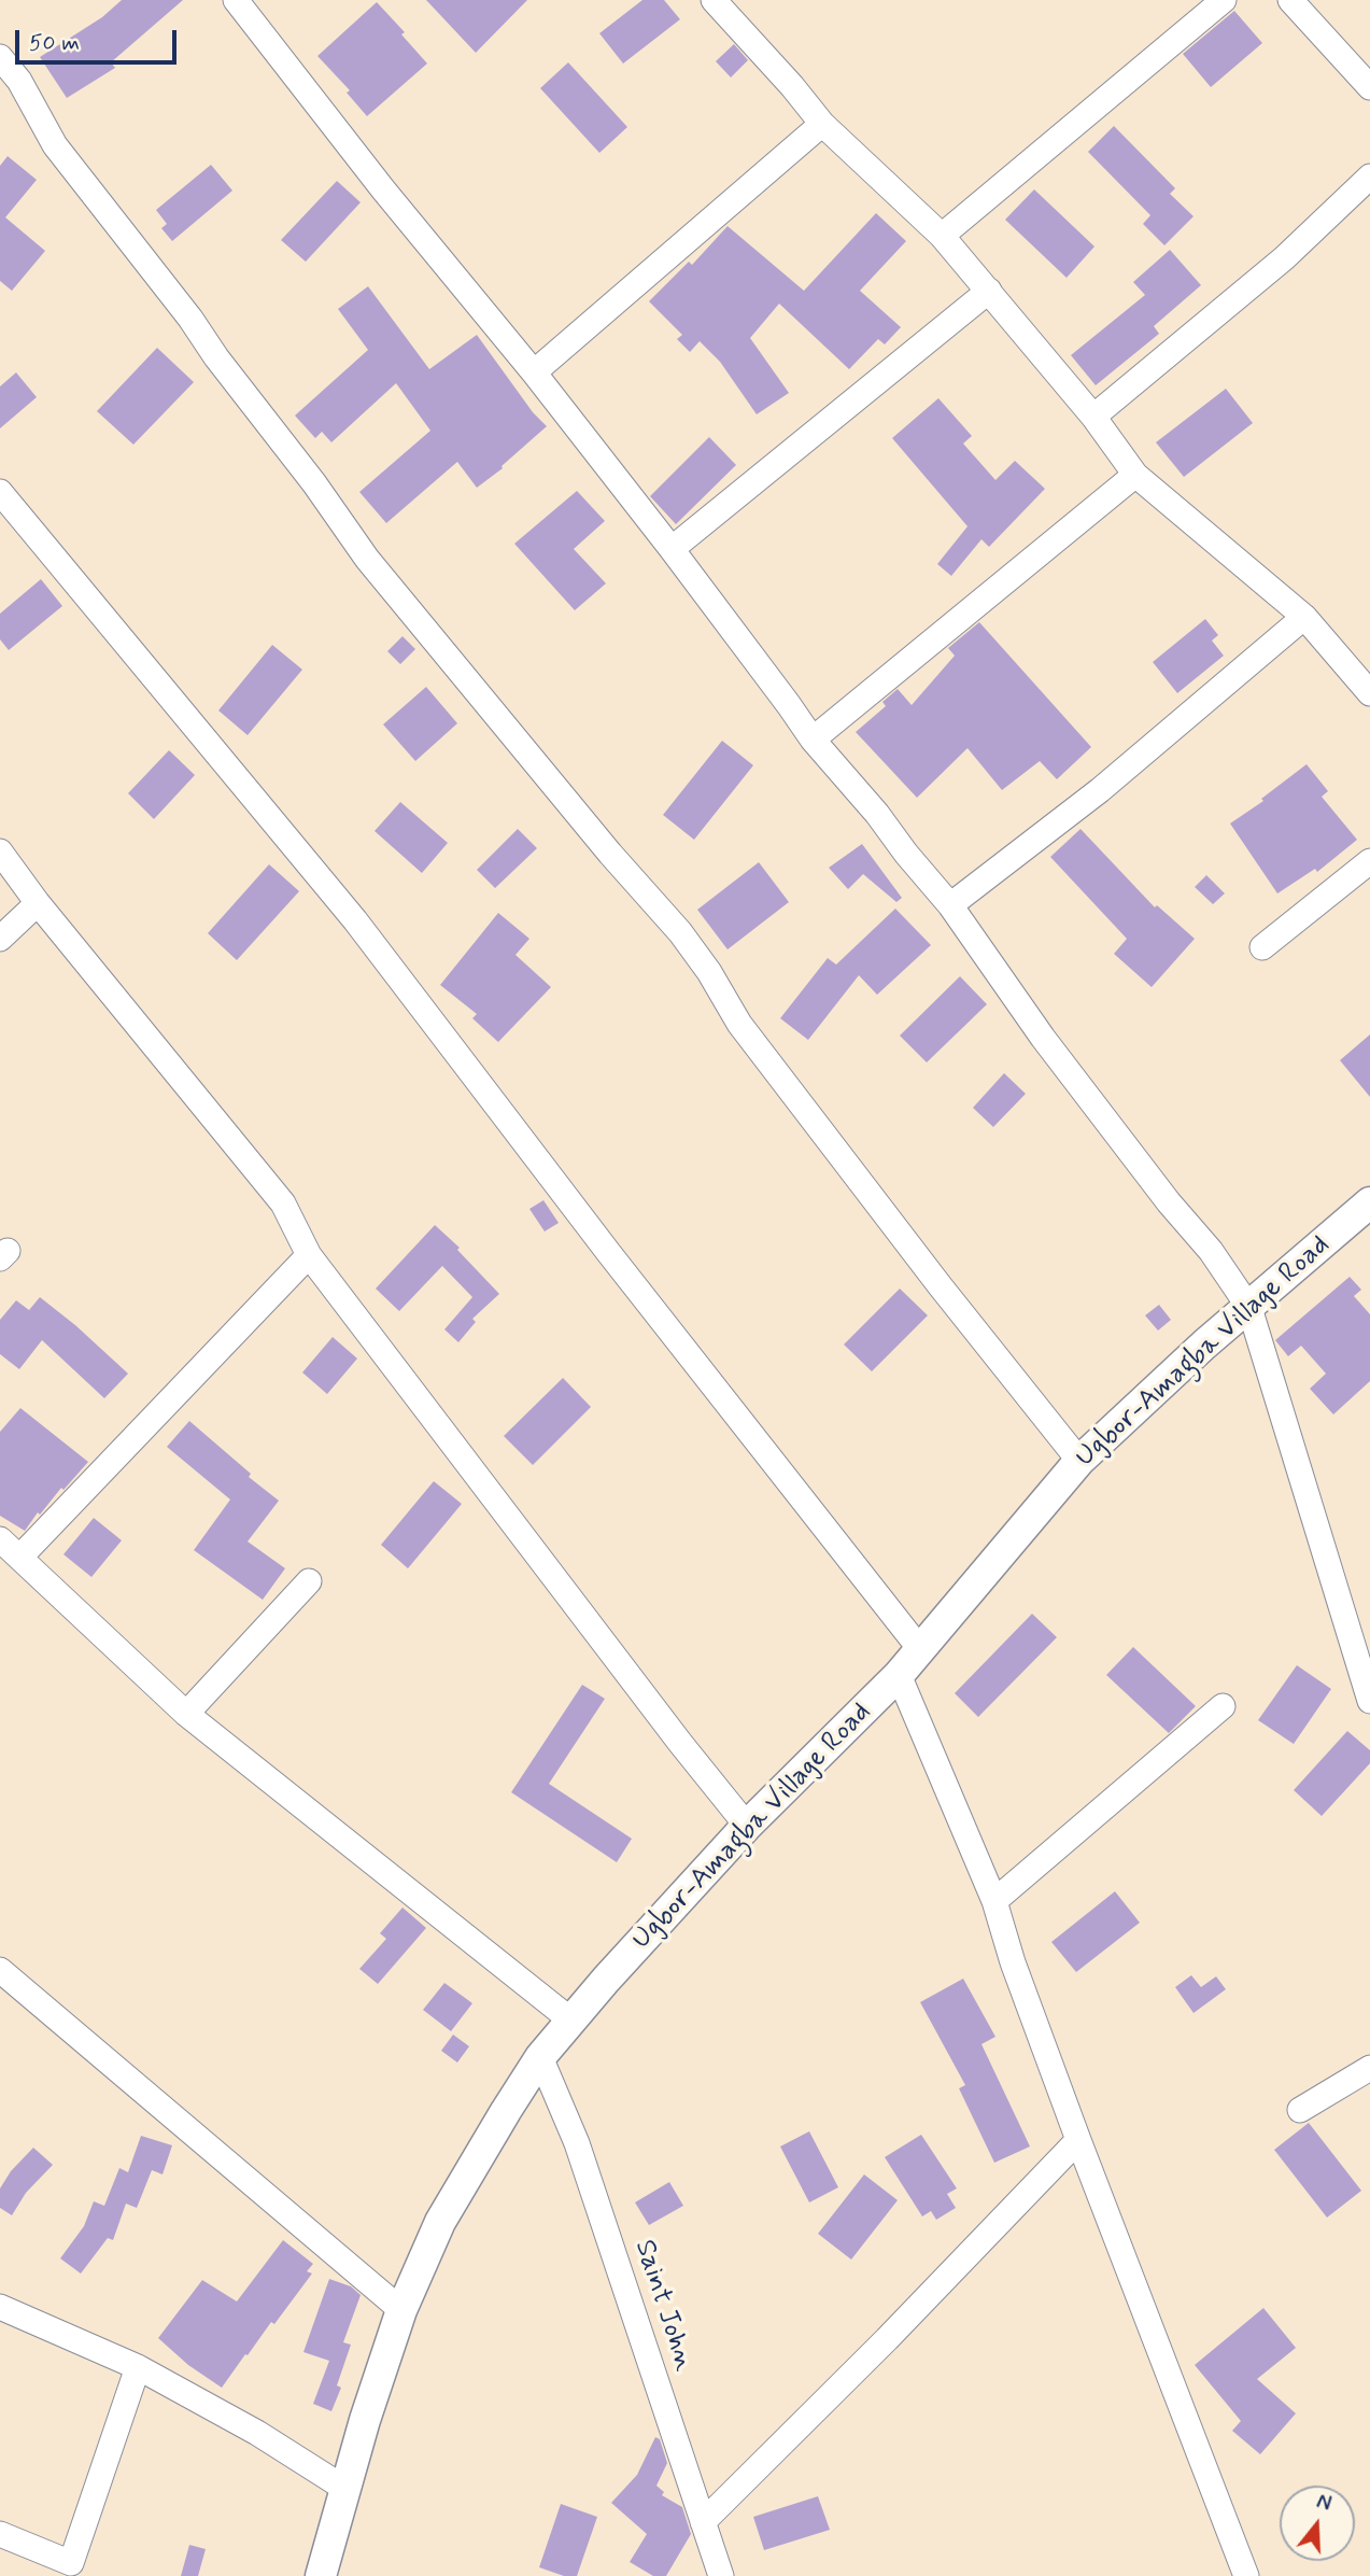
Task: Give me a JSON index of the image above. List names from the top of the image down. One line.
{"streets":{"street":["Ugbor-Amagba Village Road","Saint John"]},"crossings":[["Ugbor-Amagba Village Road","Saint John"]],"scale_bar":"50 m","north":"top"}
